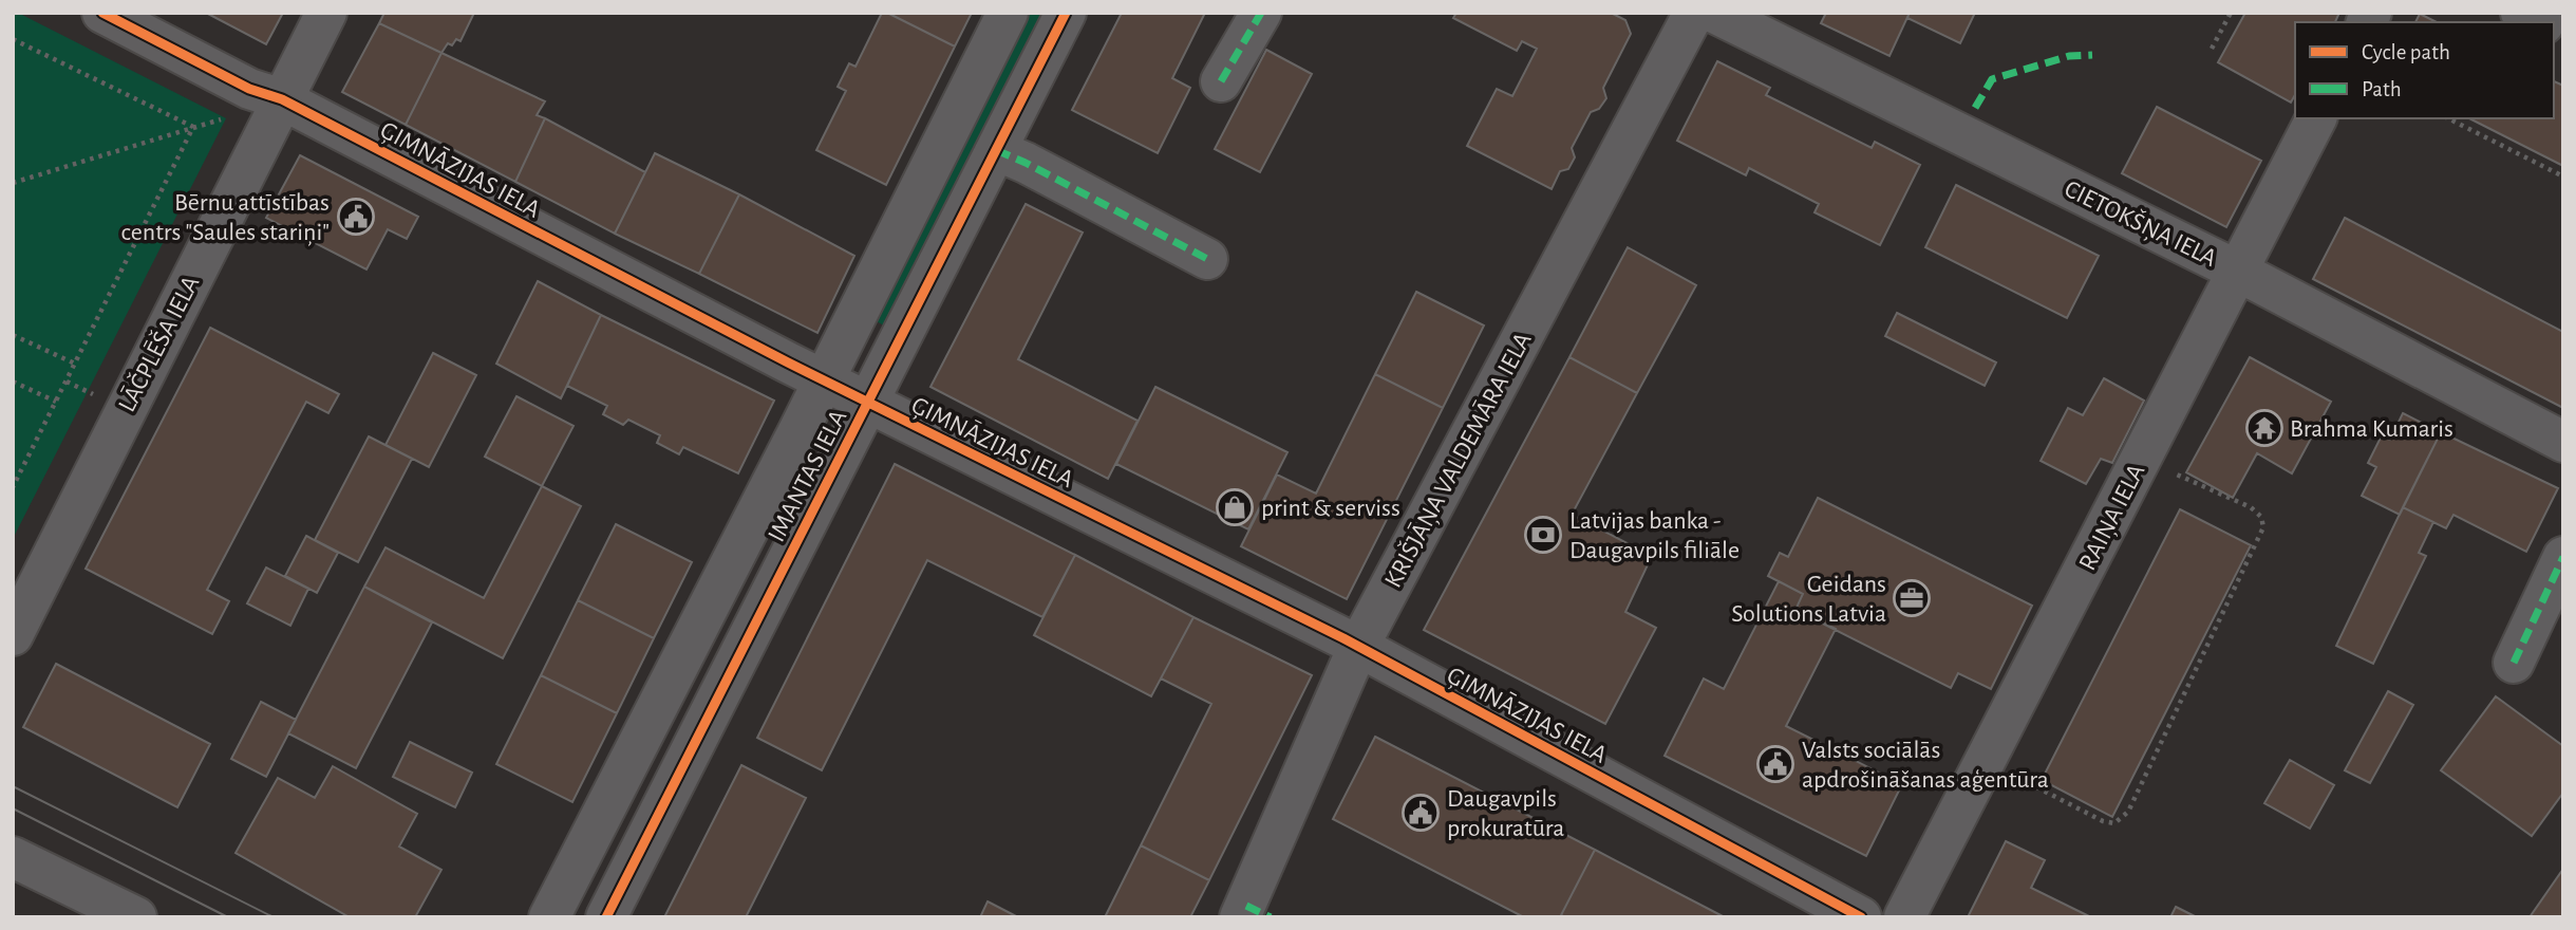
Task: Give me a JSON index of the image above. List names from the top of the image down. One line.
{"streets":{"street":["ĢIMNĀZIJAS IELA","CIETOKŠŅA IELA","LĀČPLĒŠA IELA","KRIŠJĀŅA VALDEMĀRA IELA","IMANTAS IELA","RAIŅA IELA"]},"crossings":[["ĢIMNĀZIJAS IELA","LĀČPLĒŠA IELA"],["ĢIMNĀZIJAS IELA","KRIŠJĀŅA VALDEMĀRA IELA"],["ĢIMNĀZIJAS IELA","IMANTAS IELA"],["CIETOKŠŅA IELA","RAIŅA IELA"]],"places":{"public building":["Bērnu attīstības centrs \"Saules stariņi\"","Valsts sociālās apdrošināšanas aģentūra","Daugavpils prokuratūra"],"temple":["Brahma Kumaris"],"shop":["print & serviss"],"bank":["Latvijas banka - Daugavpils filiāle"],"office":["Geidans Solutions Latvia"]},"legend":["Cycle path","Path"]}
